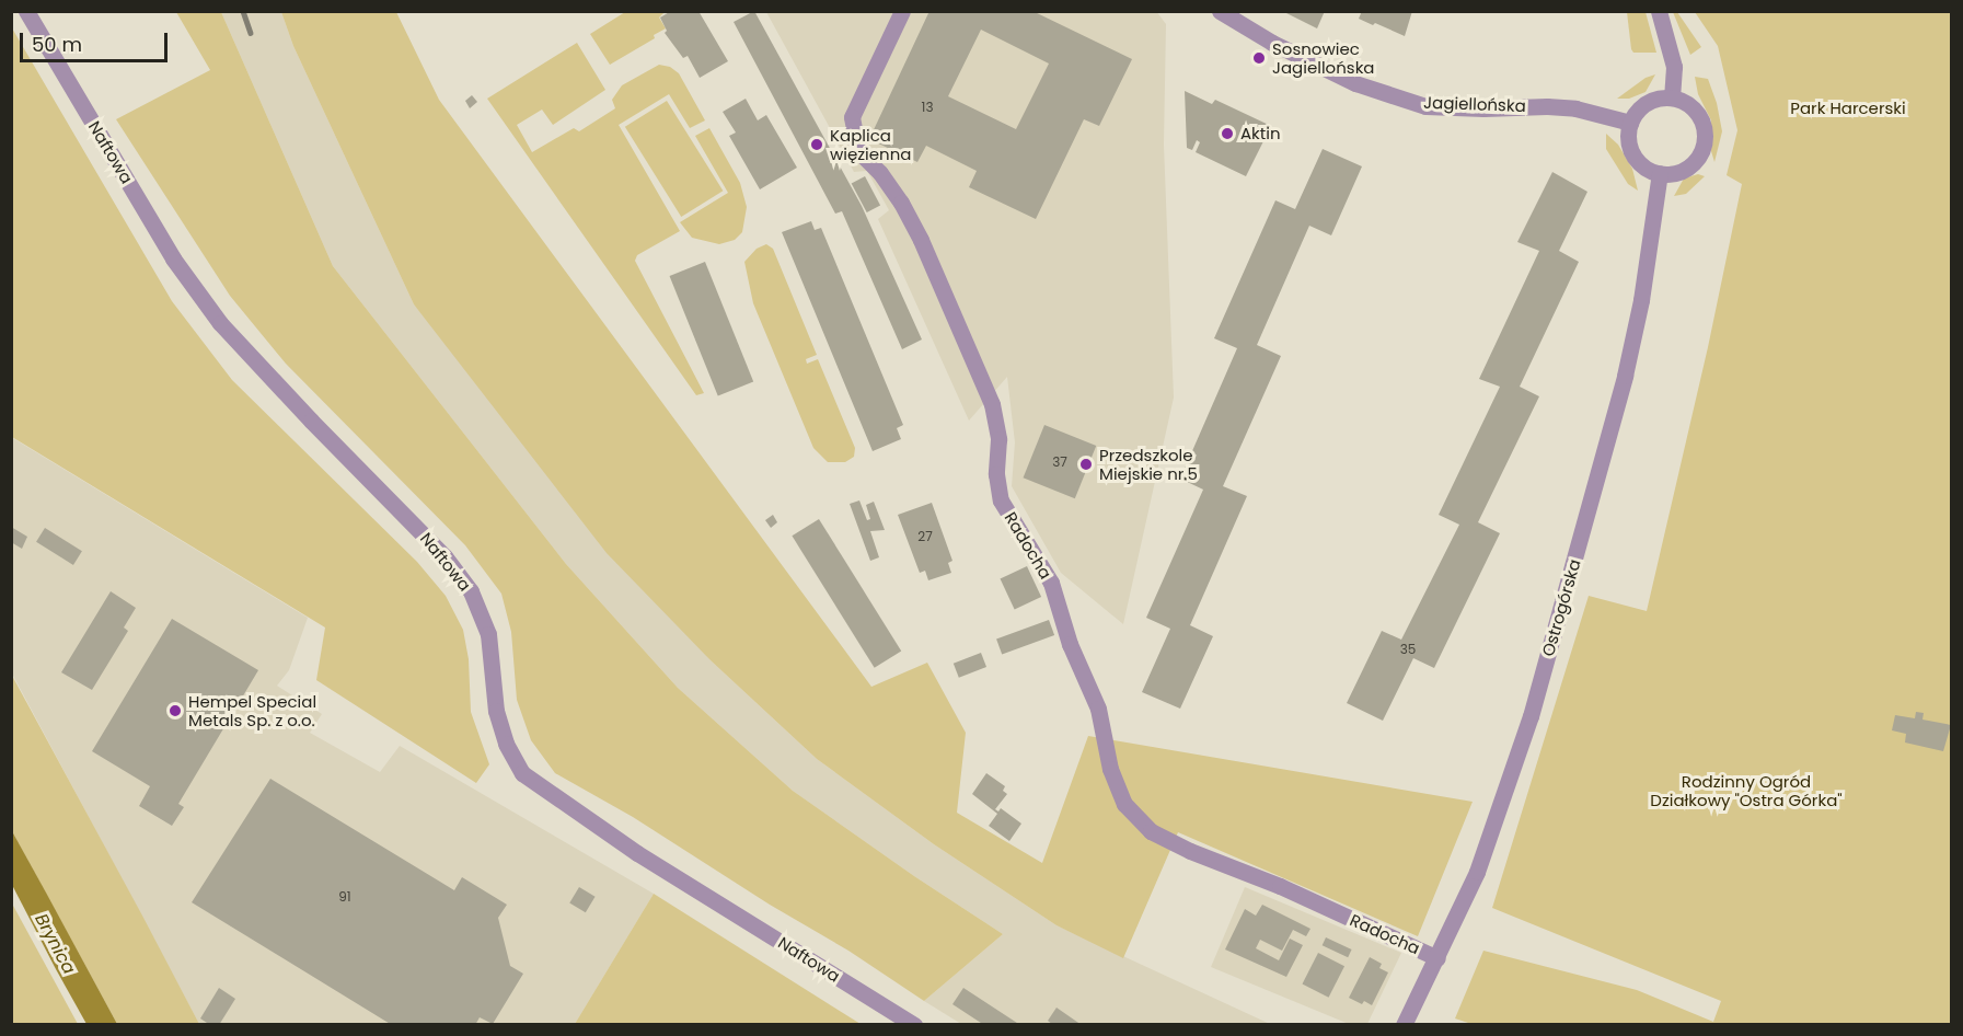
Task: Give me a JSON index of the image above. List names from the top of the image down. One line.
{"streets":{"street":["Jagiellońska","Naftowa","Radocha","Ostrogórska"]},"crossings":[["Jagiellońska","Ostrogórska"],["Radocha","Ostrogórska"]],"water":["Brynica"],"parks":["Park Harcerski","Rodzinny Ogród Działkowy \"Ostra Górka\""],"places":["Sosnowiec Jagiellońska","Aktin","Kaplica więzienna","Przedszkole Miejskie nr.5","Hempel Special Metals Sp. z o.o."],"house_numbers":["13","37","27","35","91"],"scale_bar":"50 m"}
